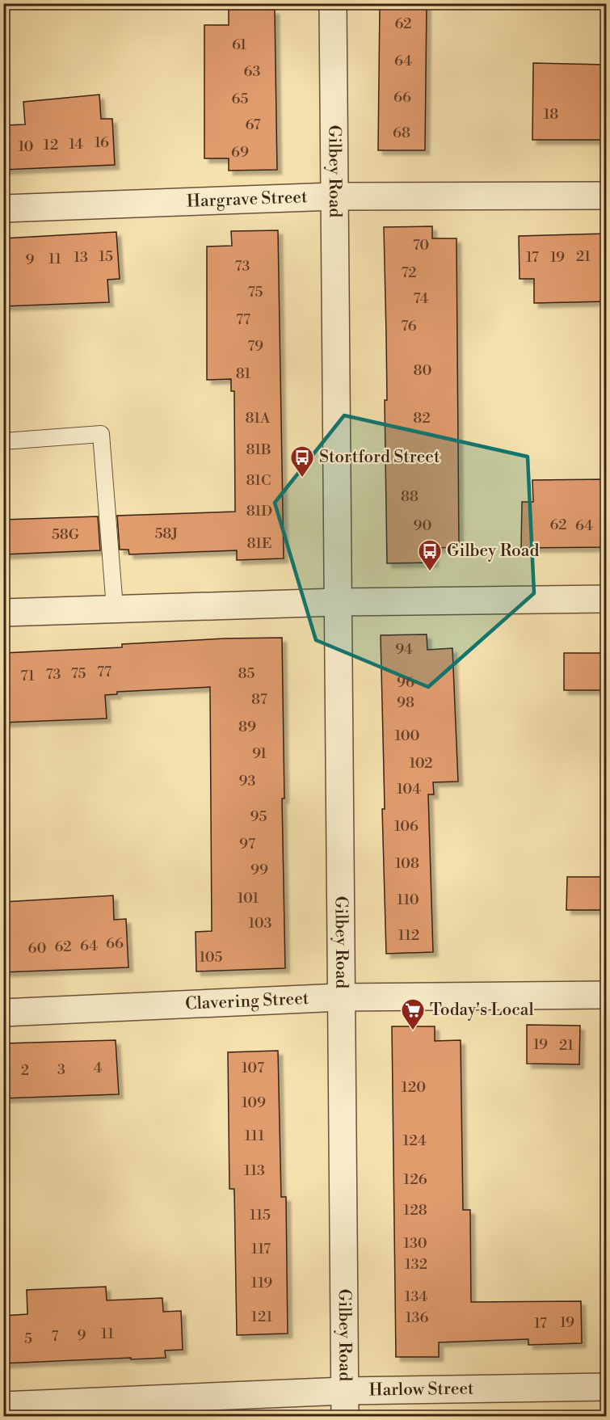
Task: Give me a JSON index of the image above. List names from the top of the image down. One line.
{"streets":{"street":["Gilbey Road","Hargrave Street","Clavering Street","Harlow Street"]},"crossings":[["Gilbey Road","Hargrave Street"],["Gilbey Road","Clavering Street"],["Gilbey Road","Harlow Street"]],"places":{"bus stop":["Stortford Street","Gilbey Road"],"supermarket":["Today's Local"]},"house_numbers":["62","61","64","63","66","65","18","67","68","16","14","12","10","69","70","15","21","13","17","19","11","9","73","72","75","74","77","76","79","80","81","81A","82","81B","81C","88","81D","62","90","64","58J","58G","81E","94","77","75","85","73","71","96","87","98","89","100","91","102","93","104","95","106","97","108","99","101","110","103","112","66","64","62","60","105","19","21","4","107","3","2","120","109","111","124","113","126","128","115","130","117","132","119","134","121","136","19","17","11","9","7","5"]}
